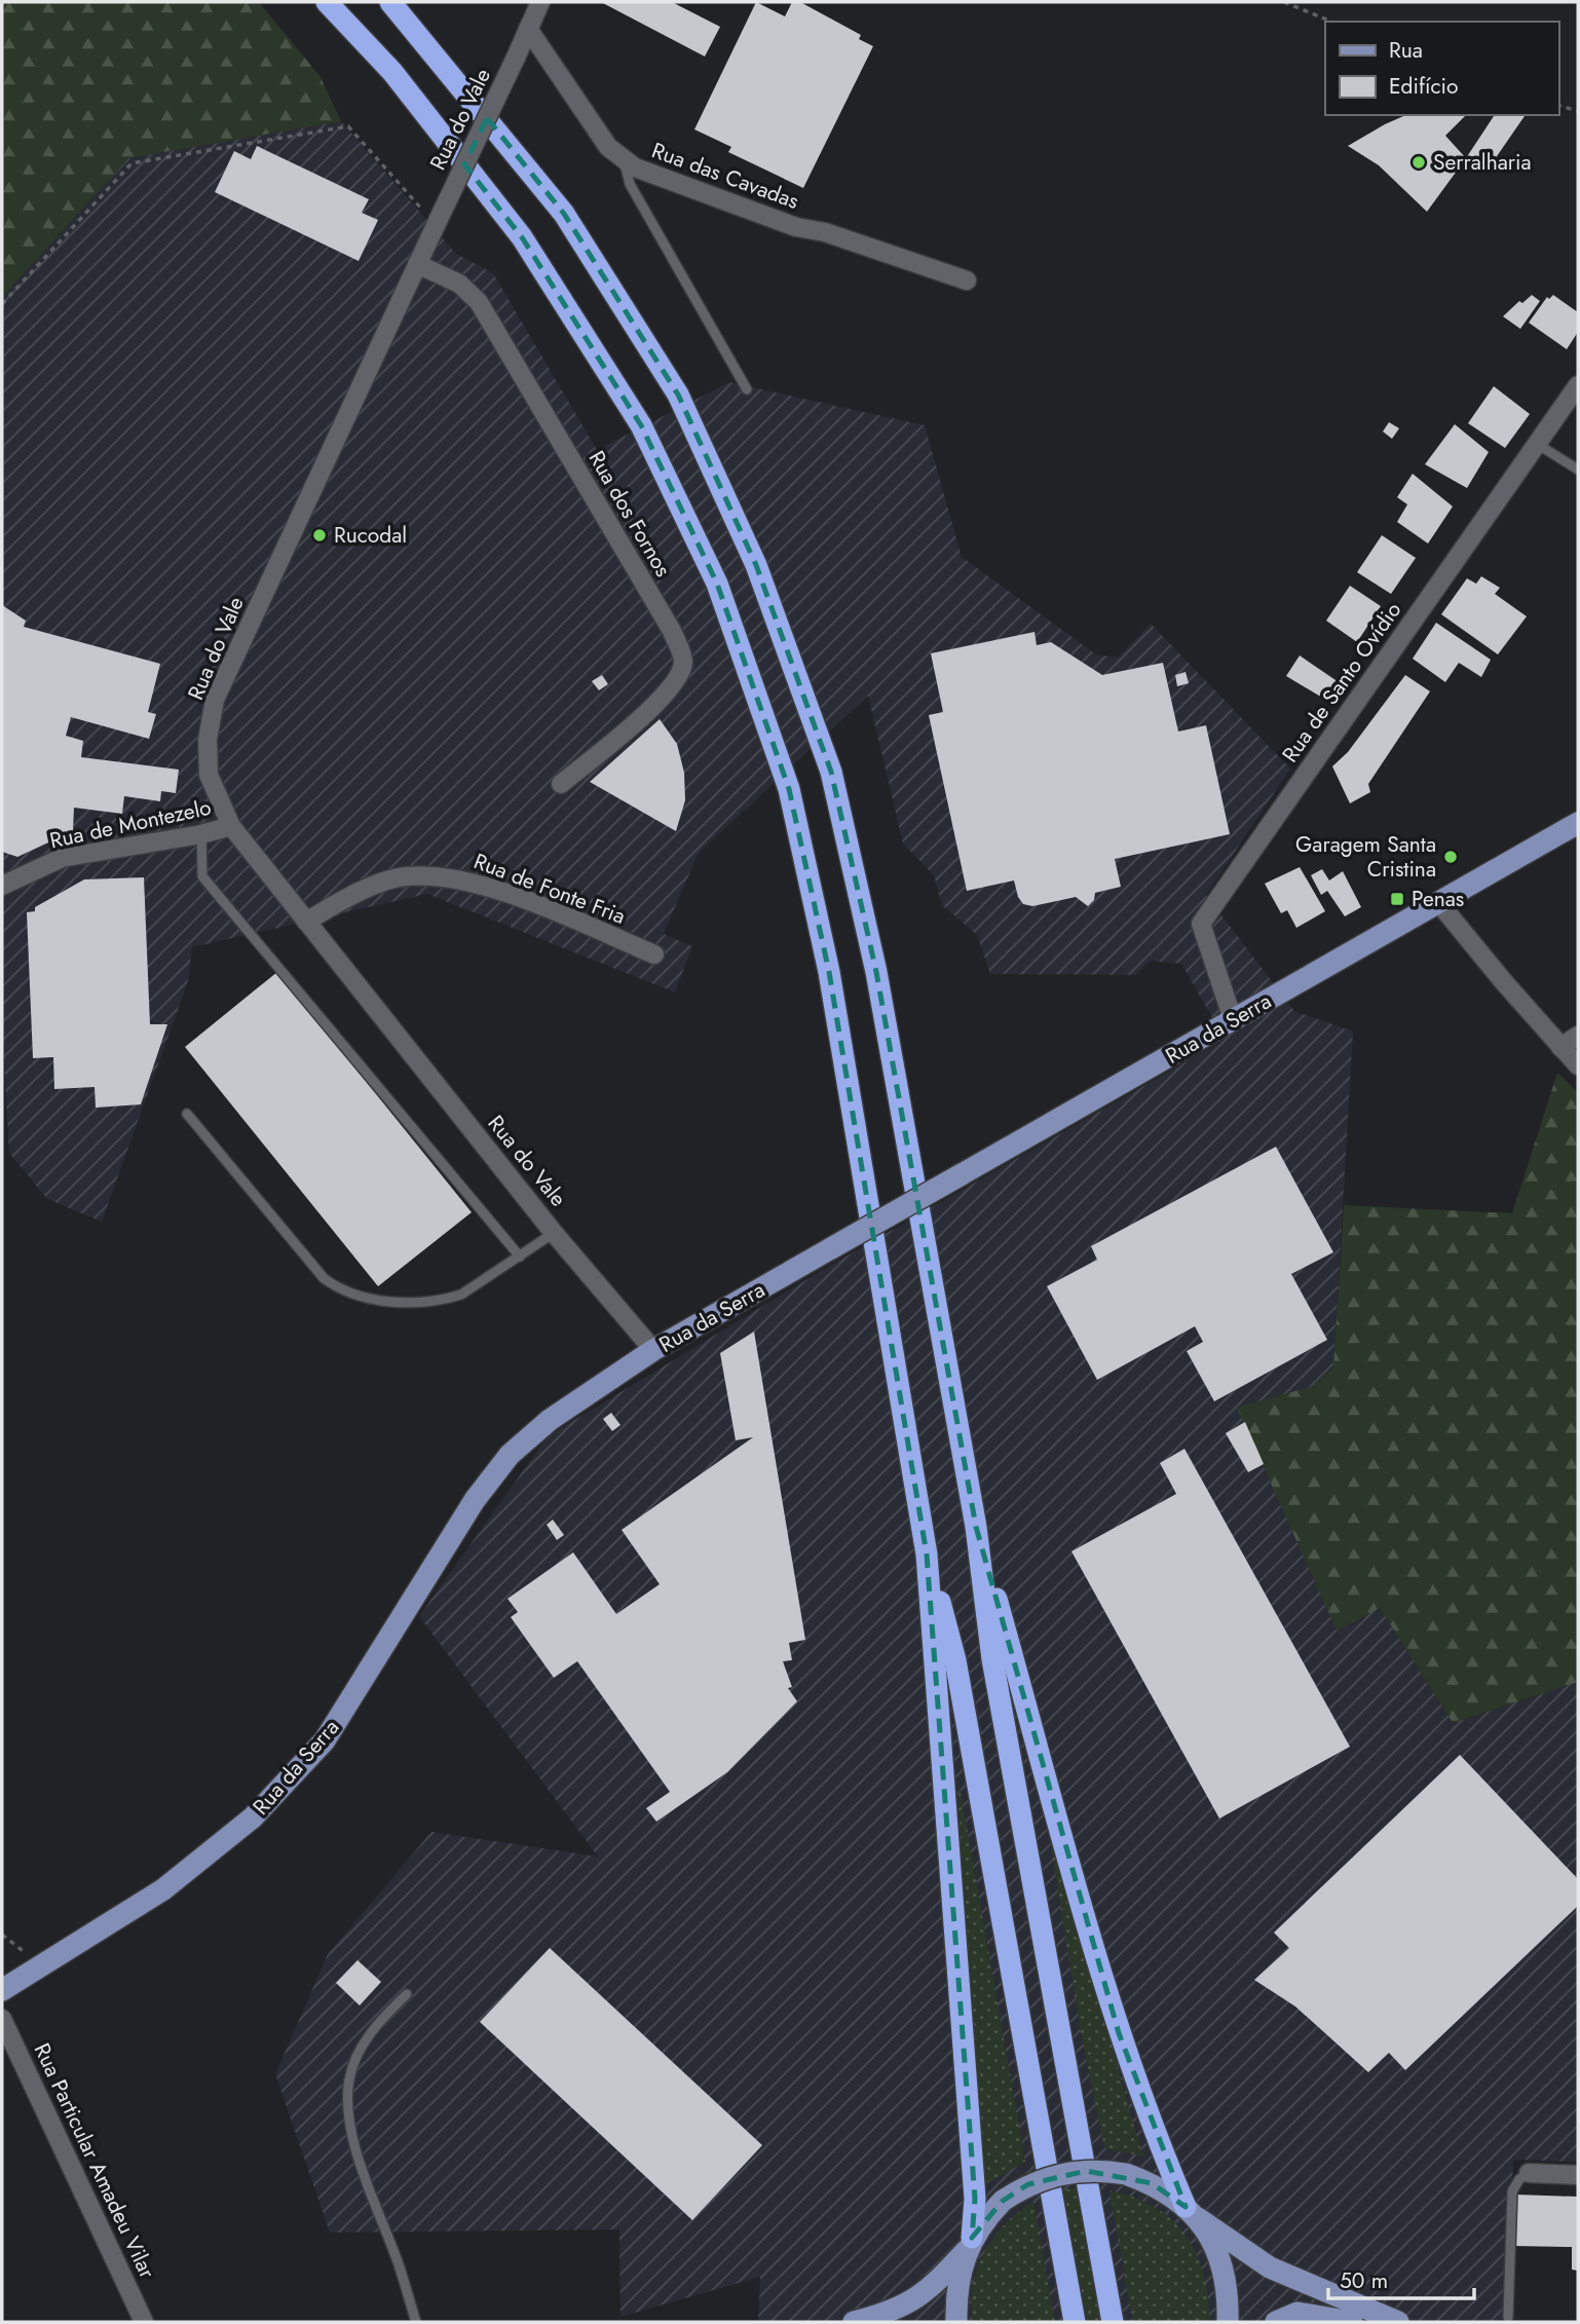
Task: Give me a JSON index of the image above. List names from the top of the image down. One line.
{"streets":{"main road":["Rua da Serra"],"street":["Rua do Vale","Rua das Cavadas","Rua dos Fornos","Rua de Santo Ovídio","Rua de Montezelo","Rua de Fonte Fria","Rua Particular Amadeu Vilar"]},"crossings":[["Rua do Vale","Rua das Cavadas"],["Rua do Vale","Rua dos Fornos"],["Rua do Vale","Rua de Montezelo"],["Rua do Vale","Rua de Fonte Fria"],["Rua do Vale","Rua da Serra"],["Rua de Santo Ovídio","Rua da Serra"]],"places":{"other":["Serralharia","Rucodal","Garagem Santa Cristina"],"transit":["Penas"]},"legend":["Rua","Edifício"],"scale_bar":"50 m"}
